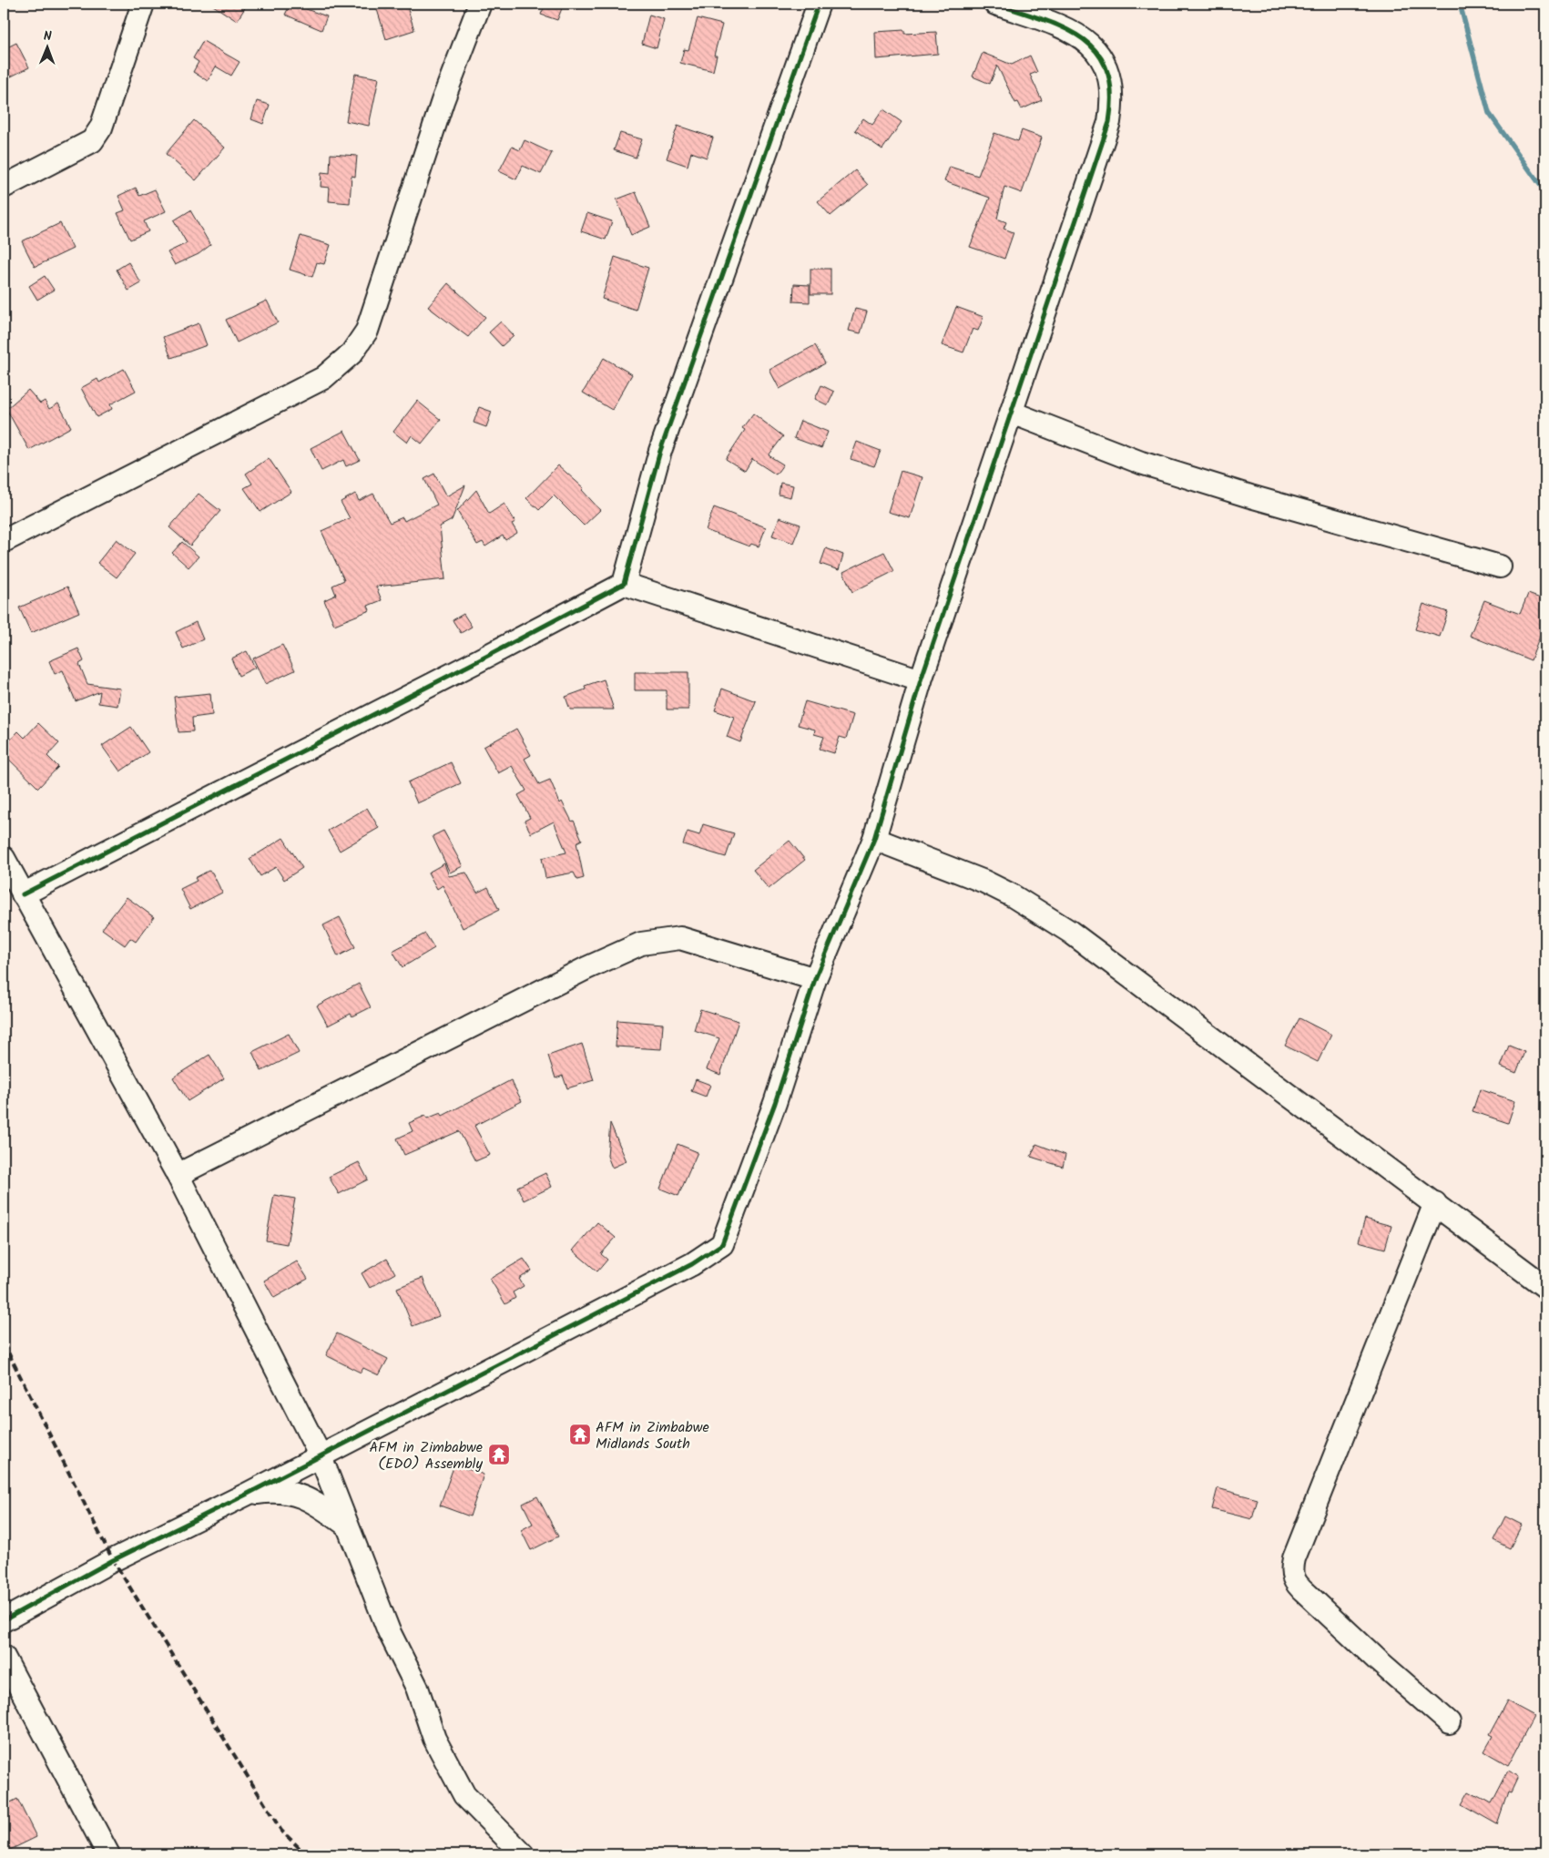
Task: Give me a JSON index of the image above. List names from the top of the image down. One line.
{"places":{"temple":["AFM in Zimbabwe Midlands South","AFM in Zimbabwe (EDO) Assembly"]},"north":"top"}
